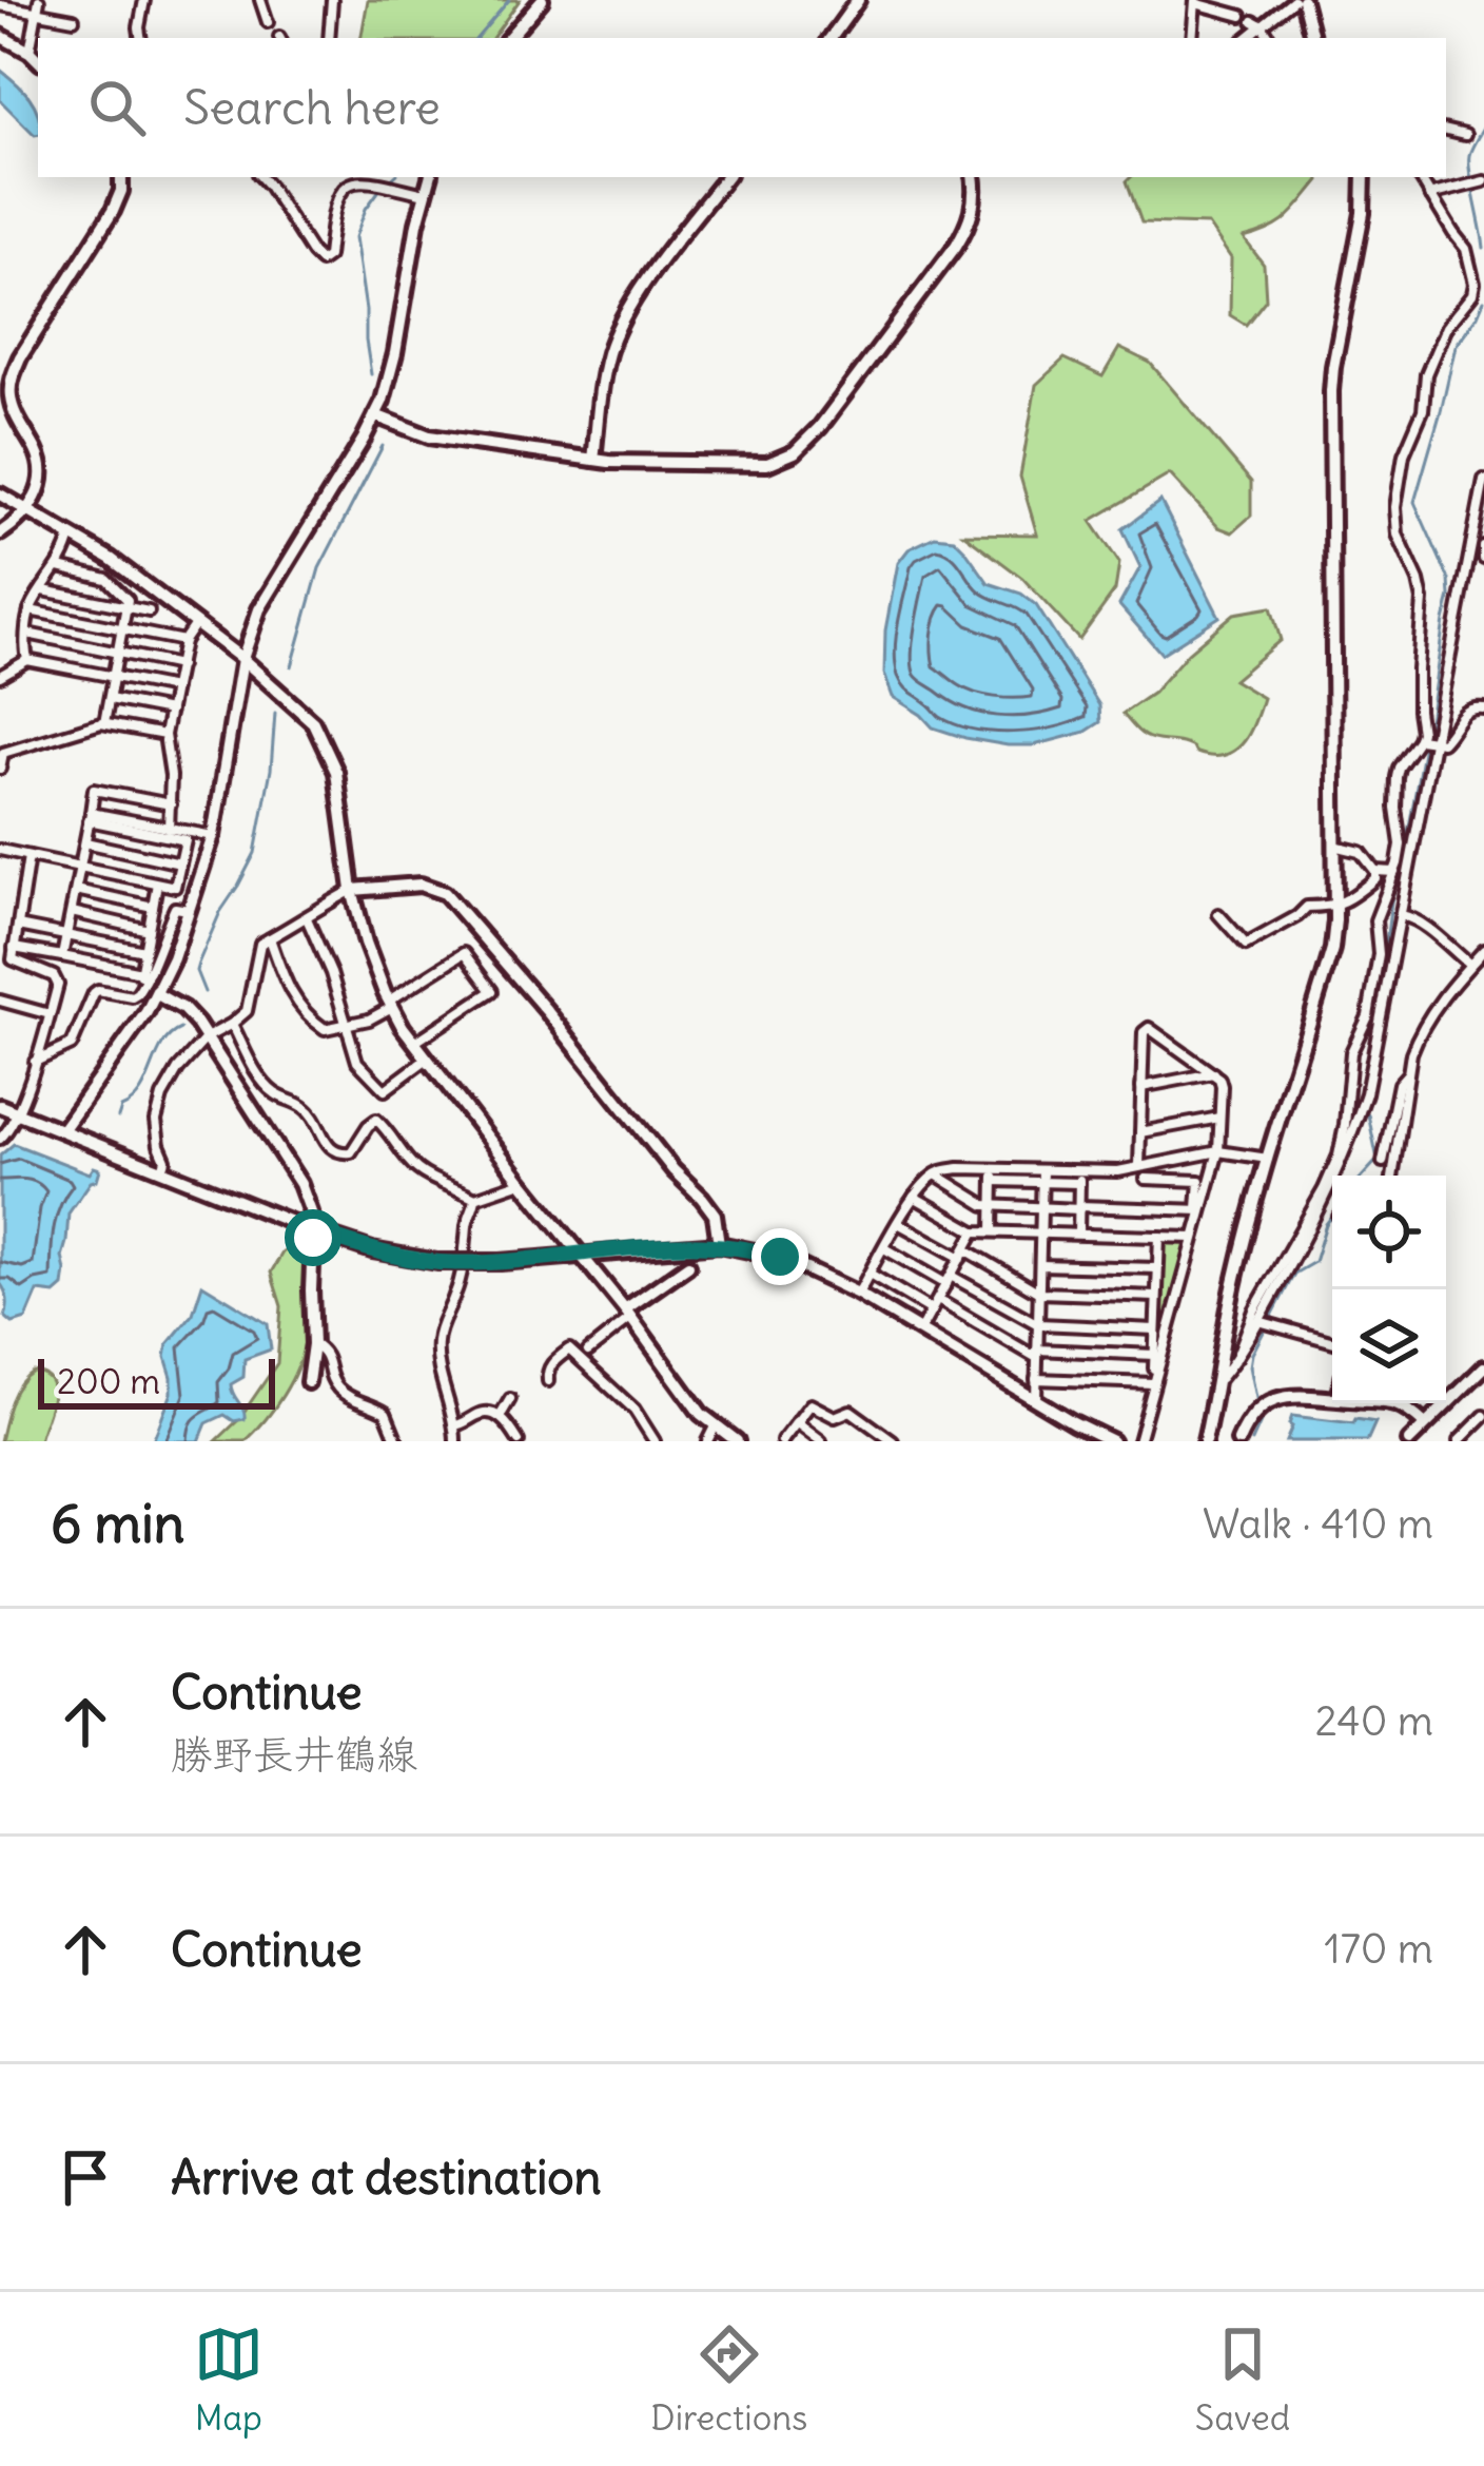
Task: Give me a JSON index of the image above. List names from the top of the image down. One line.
{"scale_bar":"200 m","page":{"search":"Search here","scale":"200 m","heading":["6 min","Walk · 410 m"],"list":[["Continue","勝野長井鶴線","240 m"],["Continue","170 m"],"Arrive at destination"],"nav":["Map","Directions","Saved"]}}
